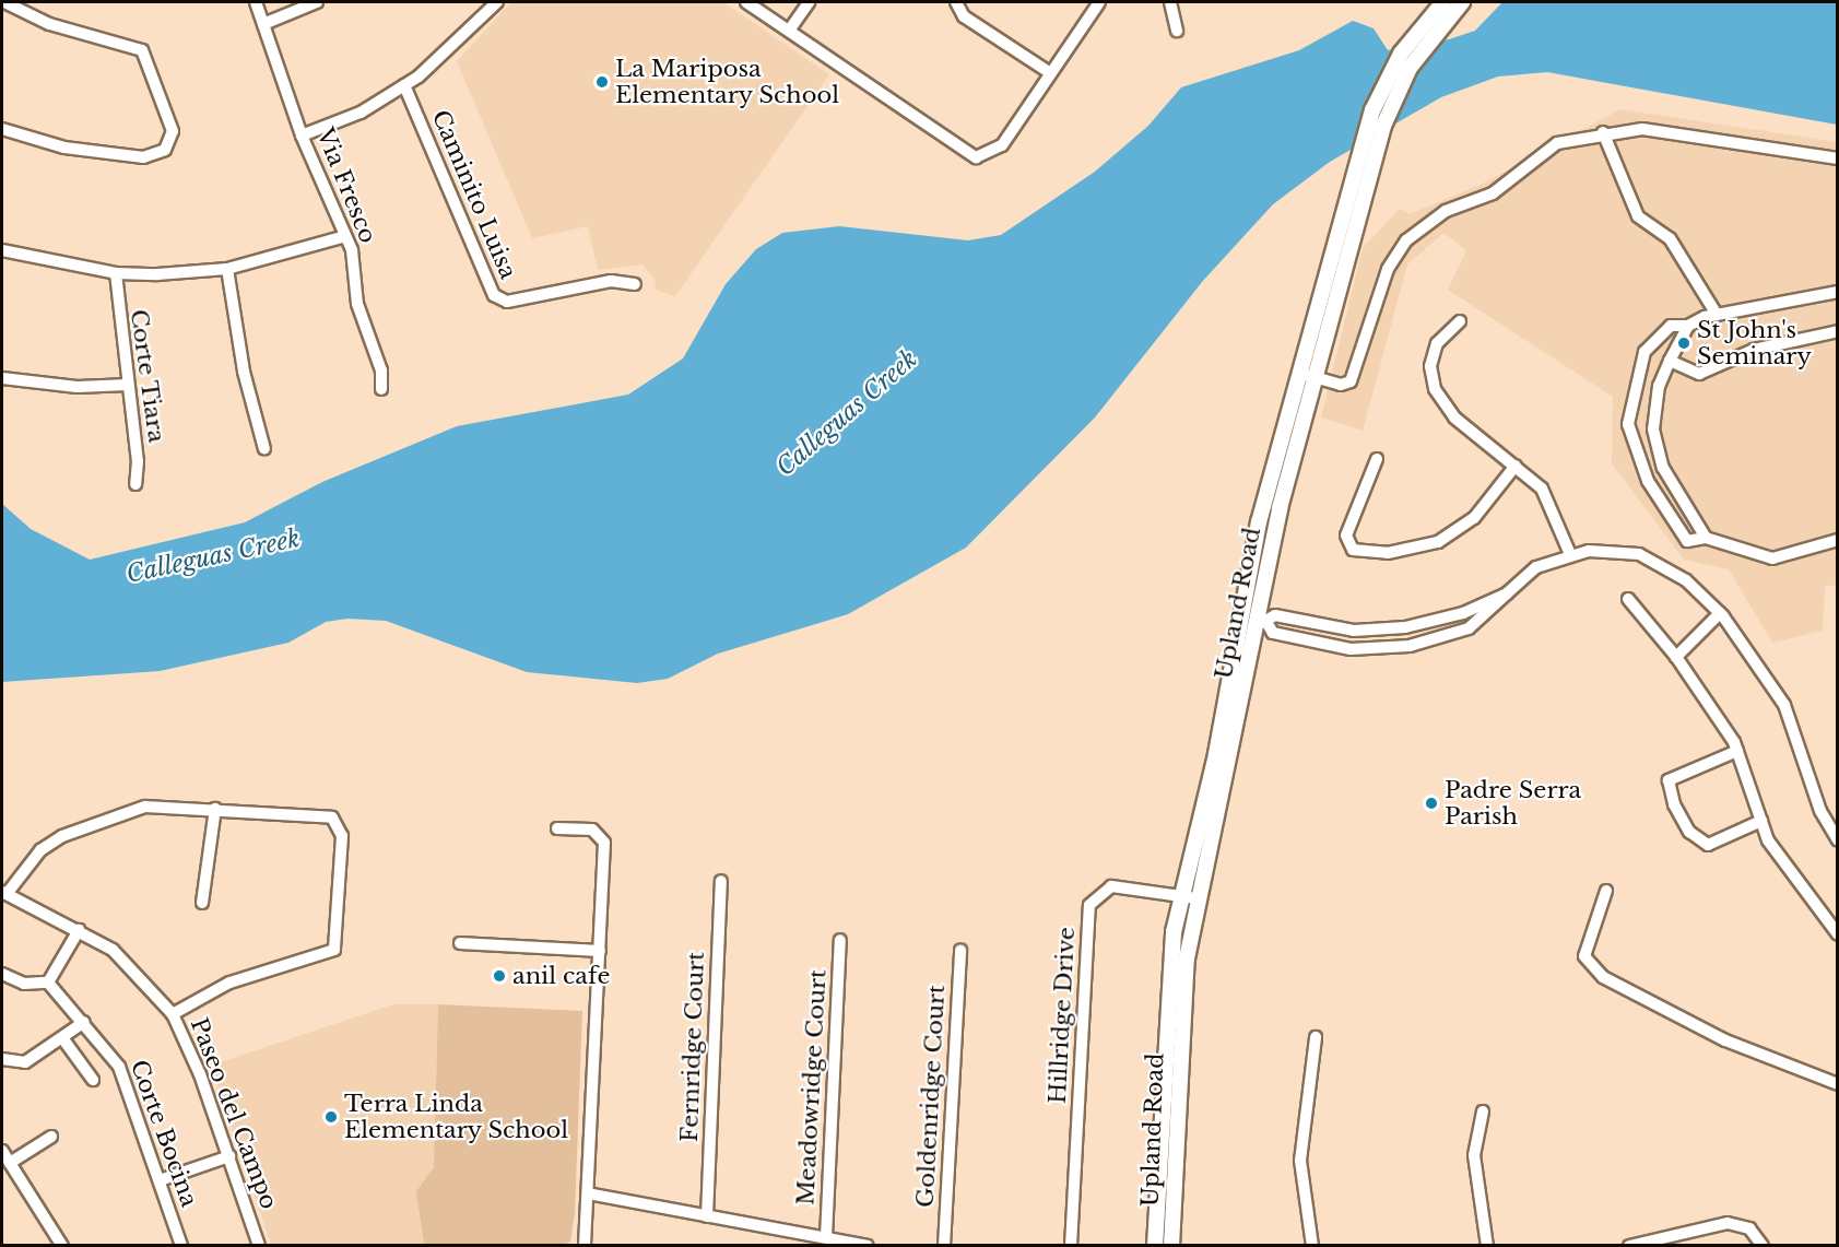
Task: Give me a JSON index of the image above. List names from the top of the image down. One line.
{"streets":{"main road":["Upland Road"],"street":["Via Fresco","Caminito Luisa","Corte Tiara","Hillridge Drive","Fernridge Court","Meadowridge Court","Goldenridge Court","Paseo del Campo","Corte Bocina"]},"crossings":[["Upland Road","Hillridge Drive"]],"water":["Calleguas Creek"],"places":["La Mariposa Elementary School","St John's Seminary","Padre Serra Parish","anil cafe","Terra Linda Elementary School"]}
